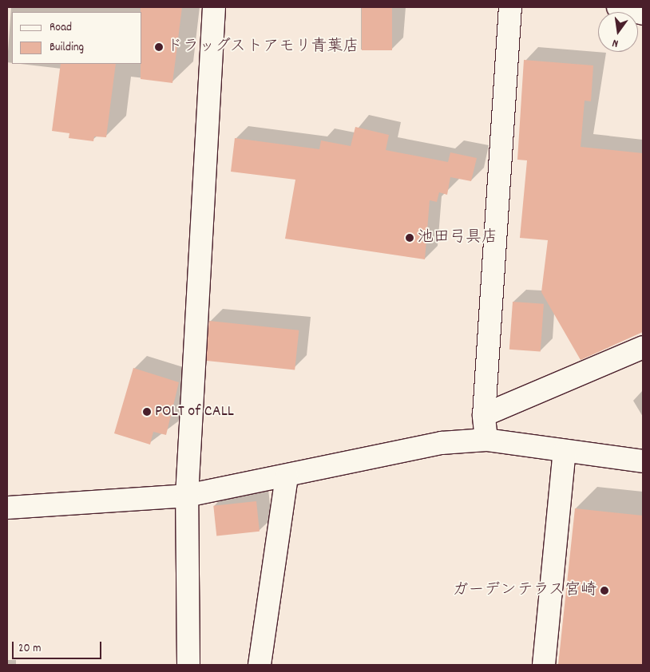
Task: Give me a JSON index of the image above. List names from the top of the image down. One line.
{"places":["ドラッグストアモリ青葉店","池田弓具店","POLT of CALL","ガーデンテラス宮崎"],"legend":["Road","Building"],"scale_bar":"20 m","north":"bottom"}
